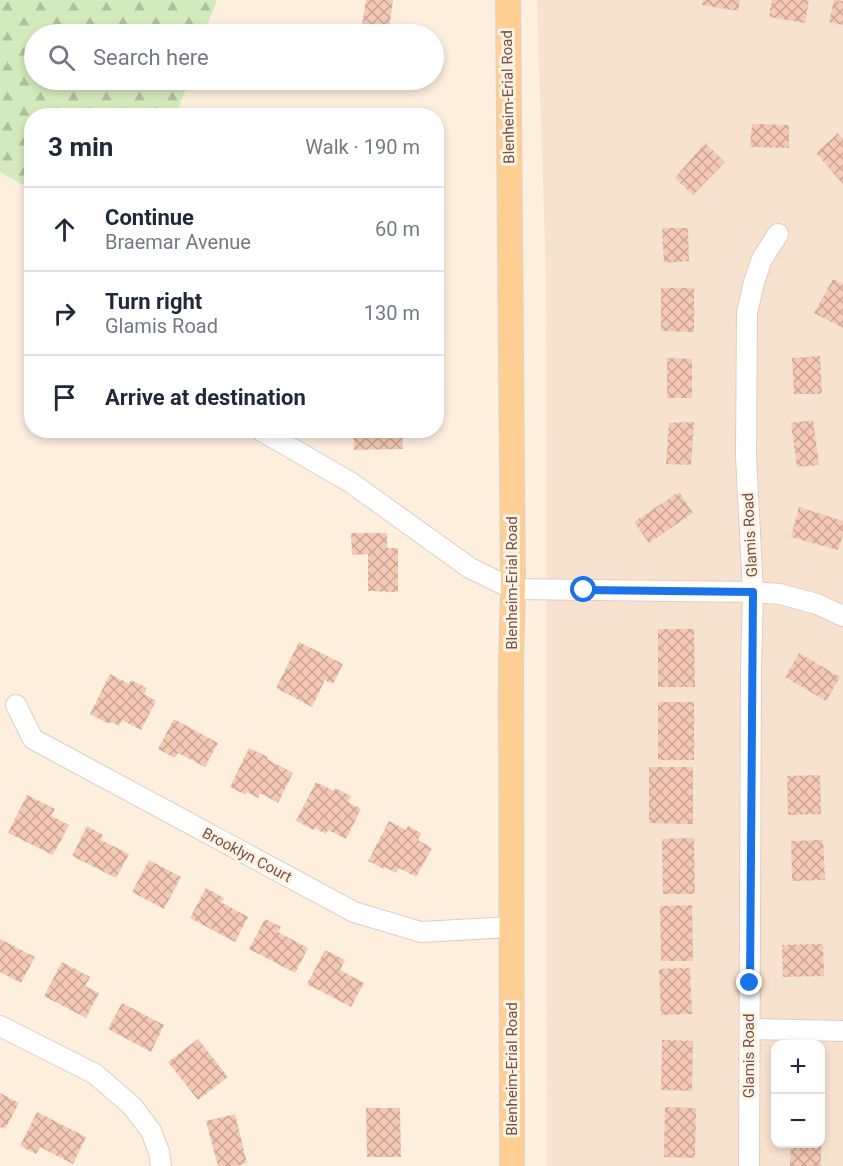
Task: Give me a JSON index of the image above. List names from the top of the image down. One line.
{"streets":{"main road":["Blenheim-Erial Road"],"street":["Glamis Road","Brooklyn Court"]},"crossings":[["Blenheim-Erial Road","Brooklyn Court"]],"page":{"search":"Search here","heading":["3 min","Walk · 190 m"],"list":[["Continue","Braemar Avenue","60 m"],["Turn right","Glamis Road","130 m"],"Arrive at destination"],"map_buttons":["+","−"]}}
